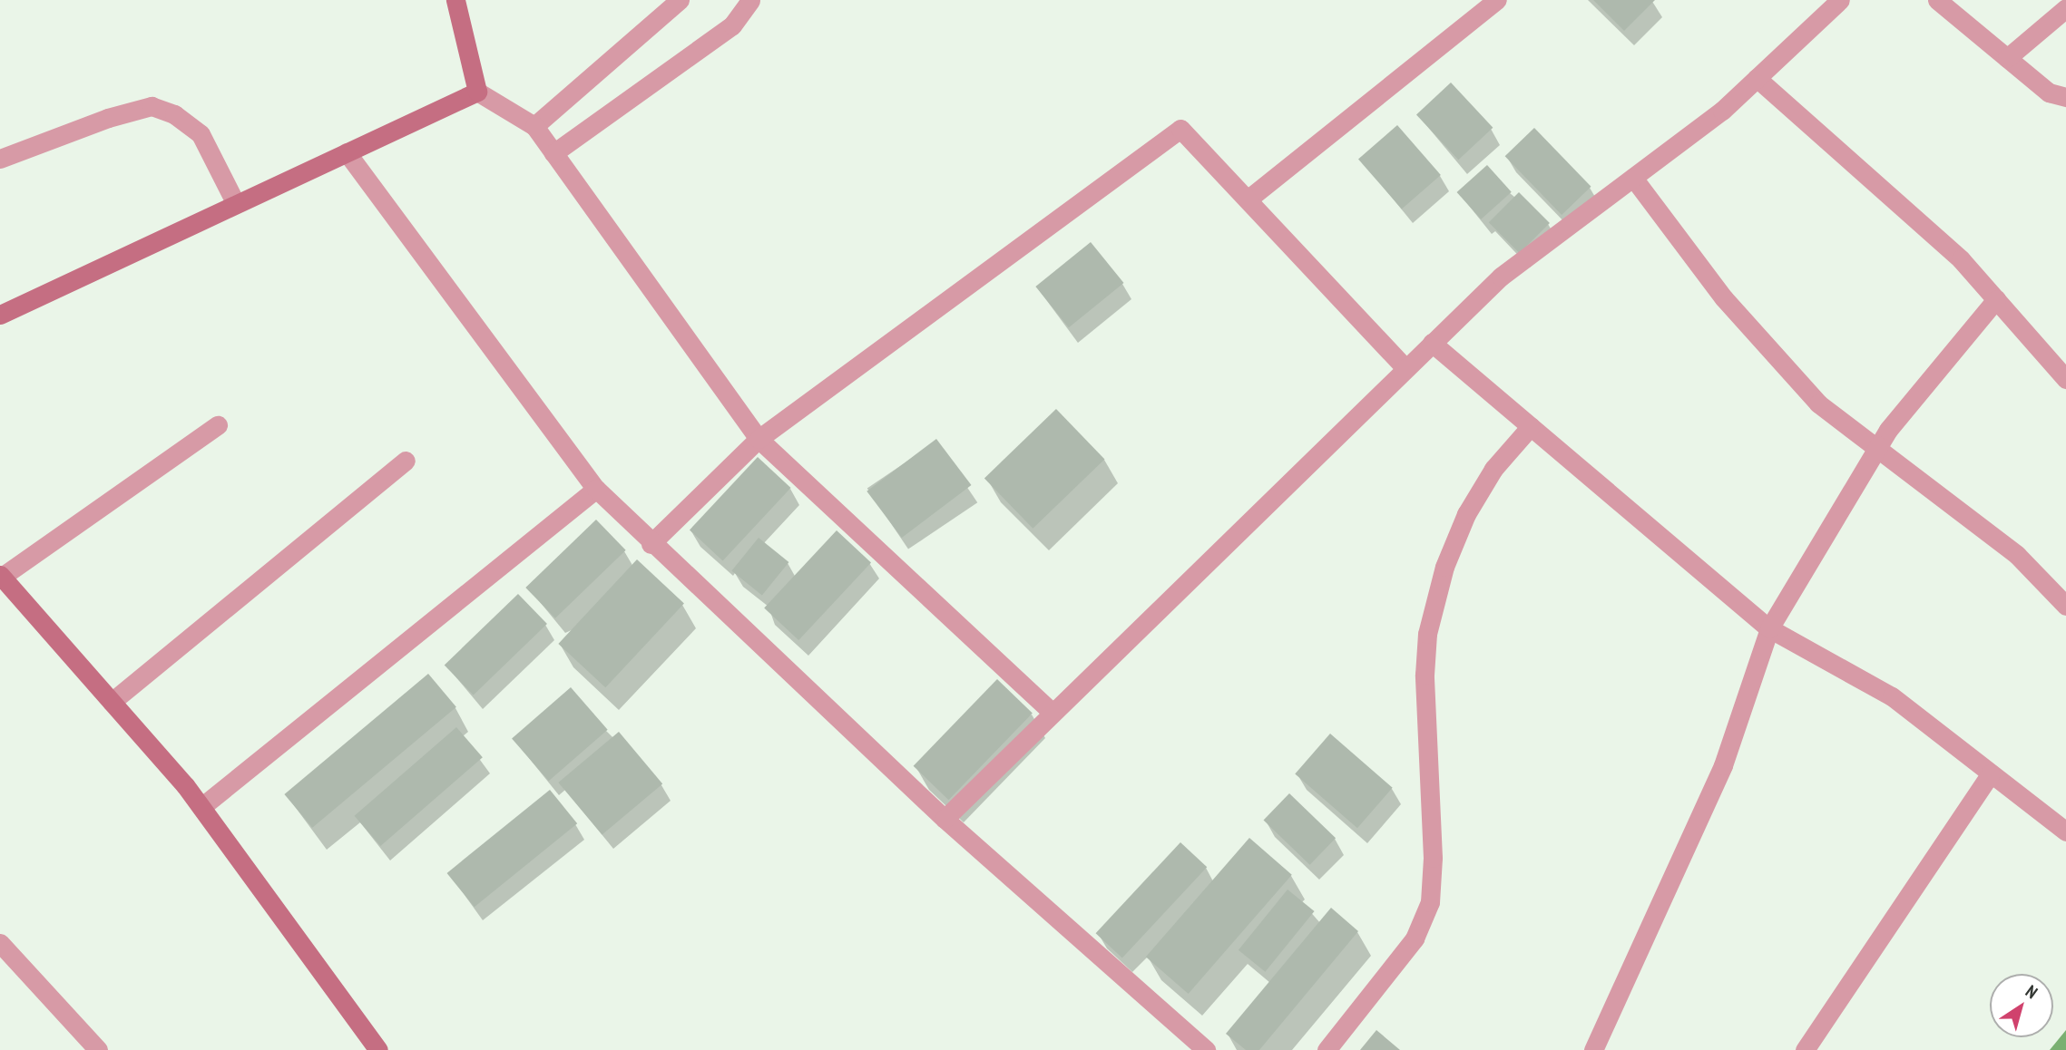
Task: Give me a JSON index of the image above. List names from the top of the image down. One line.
{"north":"top right"}
